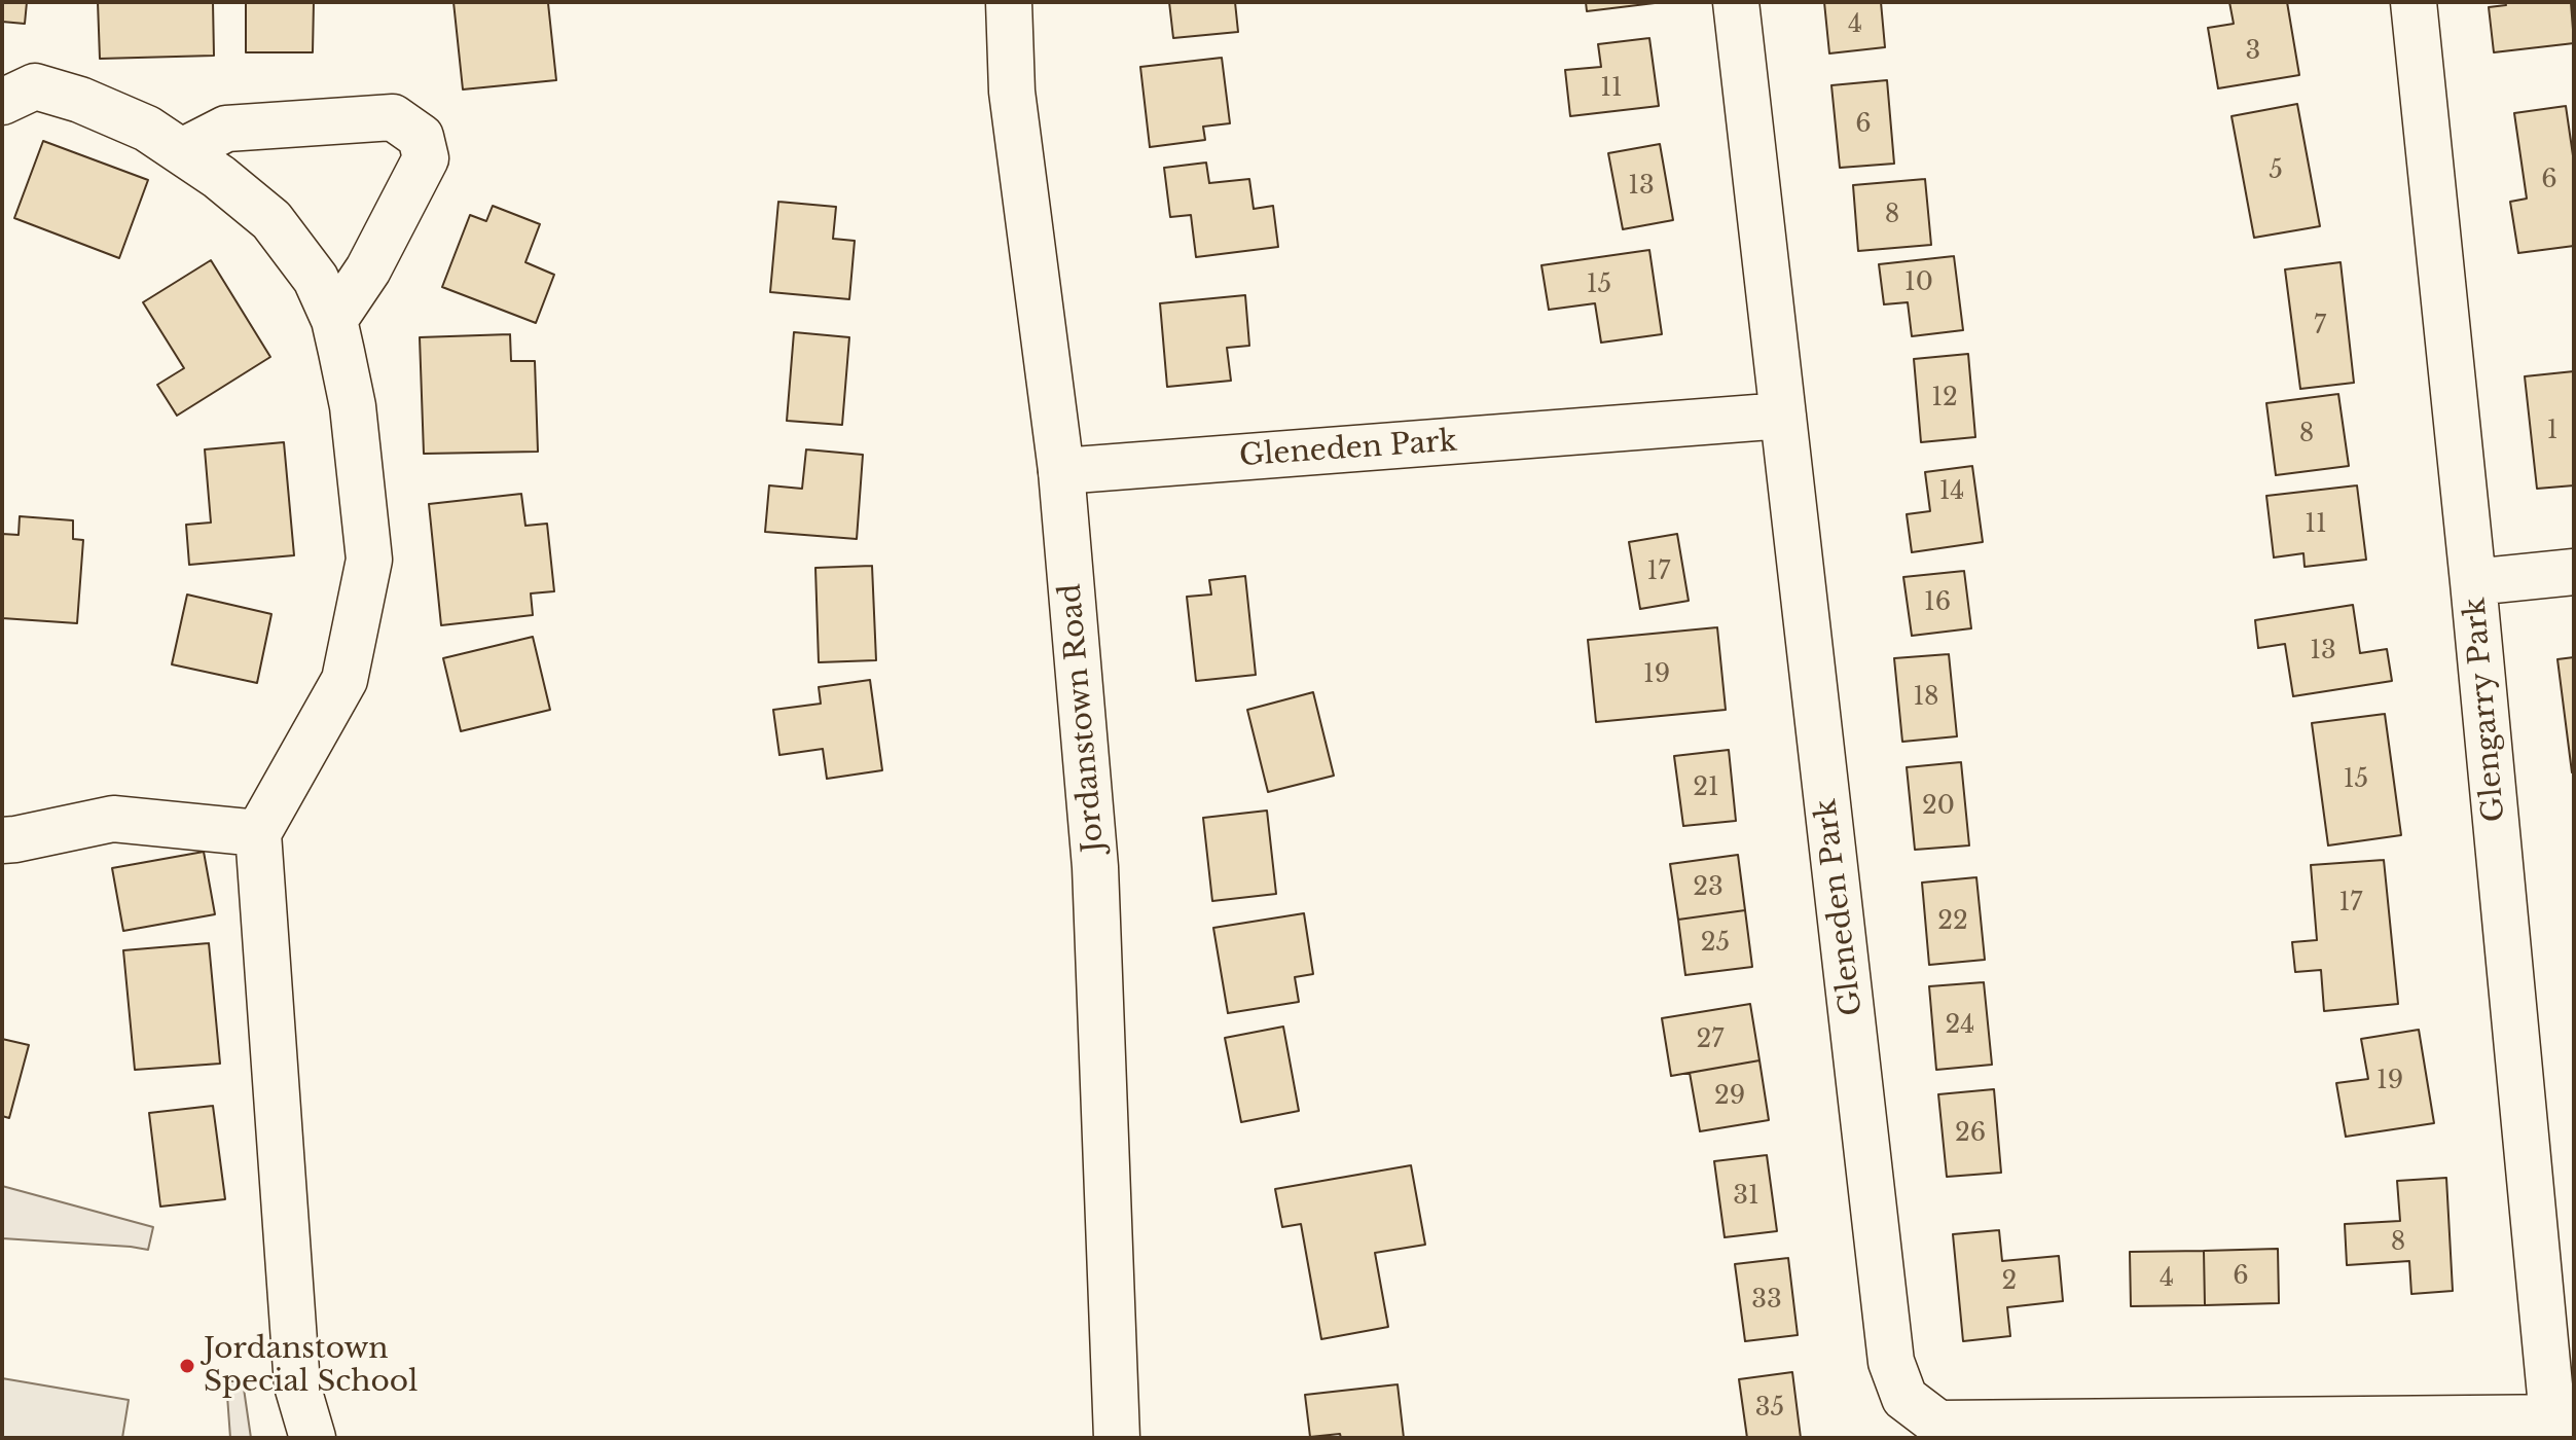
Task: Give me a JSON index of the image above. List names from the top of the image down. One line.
{"streets":{"street":["Gleneden Park","Glengarry Park","Jordanstown Road"]},"crossings":[["Gleneden Park","Glengarry Park"],["Gleneden Park","Jordanstown Road"]],"places":["Jordanstown Special School"],"house_numbers":["4","3","11","6","5","6","13","8","10","15","7","12","1","8","14","11","17","16","13","19","18","15","21","20","23","17","22","25","24","27","19","29","26","31","8","6","4","2","33","35"]}
